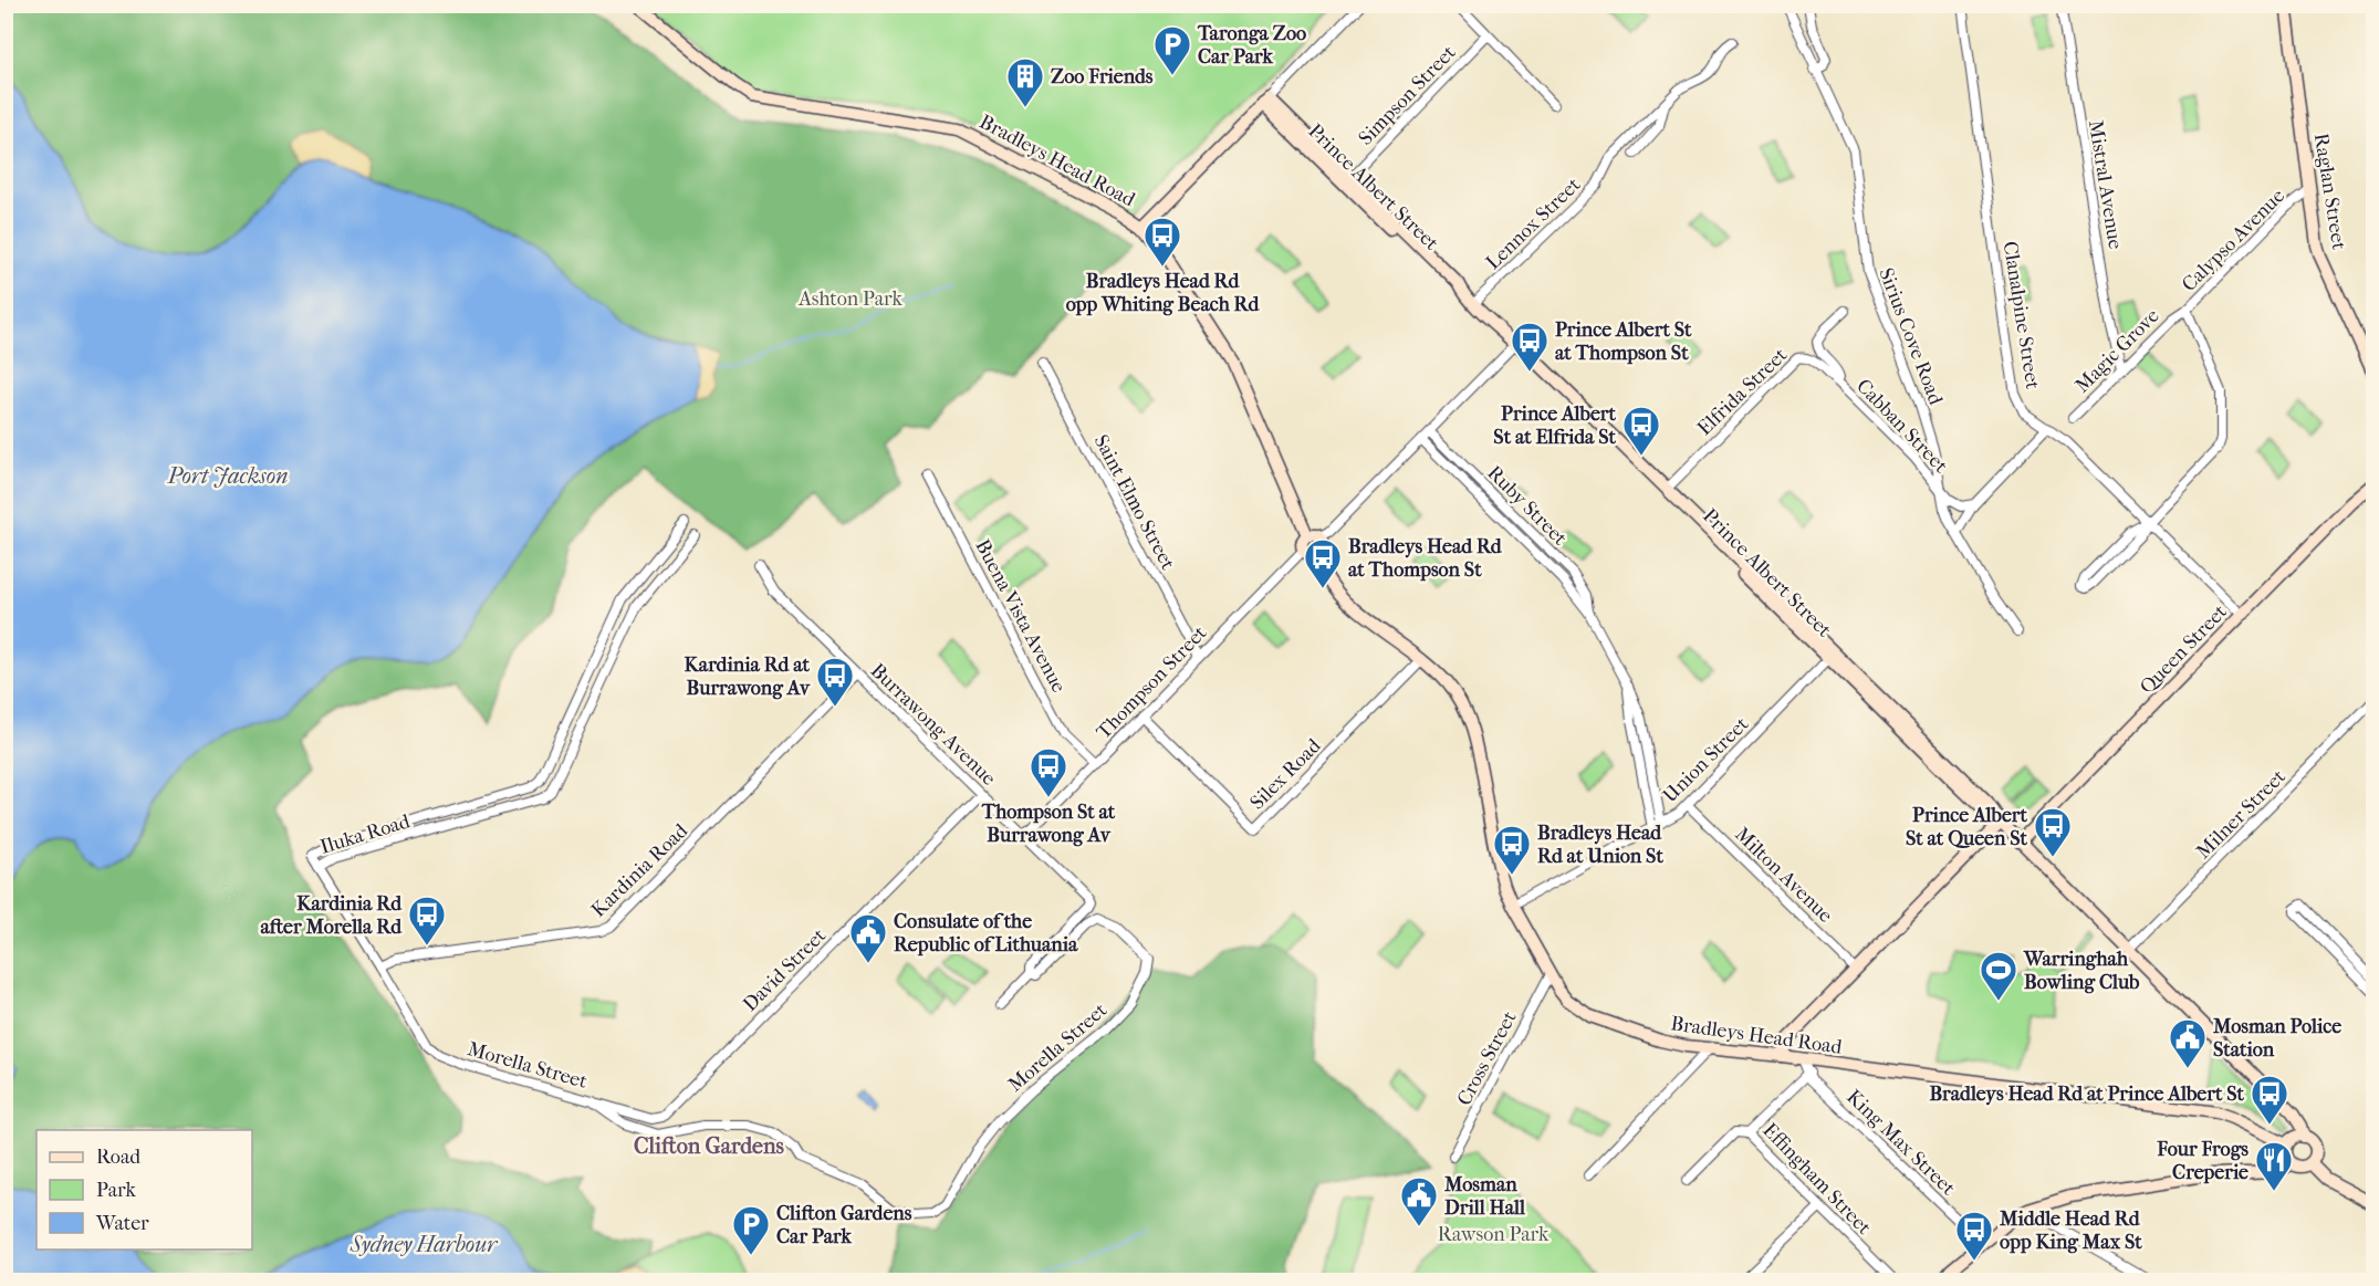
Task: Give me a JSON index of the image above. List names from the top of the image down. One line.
{"streets":{"street":["Simpson Street","Bradleys Head Road","Mistral Avenue","Prince Albert Street","Raglan Street","Lennox Street","Calypso Avenue","Clanalpine Street","Sirius Cove Road","Magic Grove","Elfrida Street","Cabban Street","Saint Elmo Street","Ruby Street","Buena Vista Avenue","Queen Street","Thompson Street","Burrawong Avenue","Union Street","Silex Road","Milner Street","Iluka Road","Kardinia Road","Milton Avenue","David Street","Morella Street","Cross Street","King Max Street","Effingham Street"]},"crossings":[["Simpson Street","Prince Albert Street"],["Bradleys Head Road","Prince Albert Street"],["Bradleys Head Road","Thompson Street"],["Bradleys Head Road","Union Street"],["Bradleys Head Road","Silex Road"],["Bradleys Head Road","Cross Street"],["Bradleys Head Road","King Max Street"],["Mistral Avenue","Magic Grove"],["Prince Albert Street","Lennox Street"],["Prince Albert Street","Elfrida Street"],["Prince Albert Street","Queen Street"],["Prince Albert Street","Thompson Street"],["Prince Albert Street","Union Street"],["Prince Albert Street","Milner Street"],["Raglan Street","Calypso Avenue"],["Calypso Avenue","Clanalpine Street"],["Calypso Avenue","Magic Grove"],["Clanalpine Street","Queen Street"],["Sirius Cove Road","Cabban Street"],["Elfrida Street","Cabban Street"],["Saint Elmo Street","Thompson Street"],["Ruby Street","Thompson Street"],["Ruby Street","Union Street"],["Buena Vista Avenue","Thompson Street"],["Thompson Street","Burrawong Avenue"],["Thompson Street","Silex Road"],["Burrawong Avenue","Kardinia Road"],["Burrawong Avenue","David Street"],["Burrawong Avenue","Morella Street"],["Union Street","Milton Avenue"],["Iluka Road","Morella Street"],["Kardinia Road","Morella Street"],["David Street","Morella Street"],["King Max Street","Effingham Street"]],"districts":["Clifton Gardens"],"water":["Port Jackson","Sydney Harbour"],"parks":["Ashton Park","Rawson Park"],"places":{"parking":["Taronga Zoo Car Park","Clifton Gardens Car Park"],"building":["Zoo Friends"],"bus stop":["Bradleys Head Rd opp Whiting Beach Rd","Prince Albert St at Thompson St","Prince Albert St at Elfrida St","Bradleys Head Rd at Thompson St","Kardinia Rd at Burrawong Av","Thompson St at Burrawong Av","Prince Albert St at Queen St","Bradleys Head Rd at Union St","Kardinia Rd after Morella Rd","Bradleys Head Rd at Prince Albert St","Middle Head Rd opp King Max St"],"public building":["Consulate of the Republic of Lithuania","Mosman Police Station","Mosman Drill Hall"],"sports":["Warringhah Bowling Club"],"restaurant":["Four Frogs Creperie"]},"legend":["Road","Park","Water"]}
